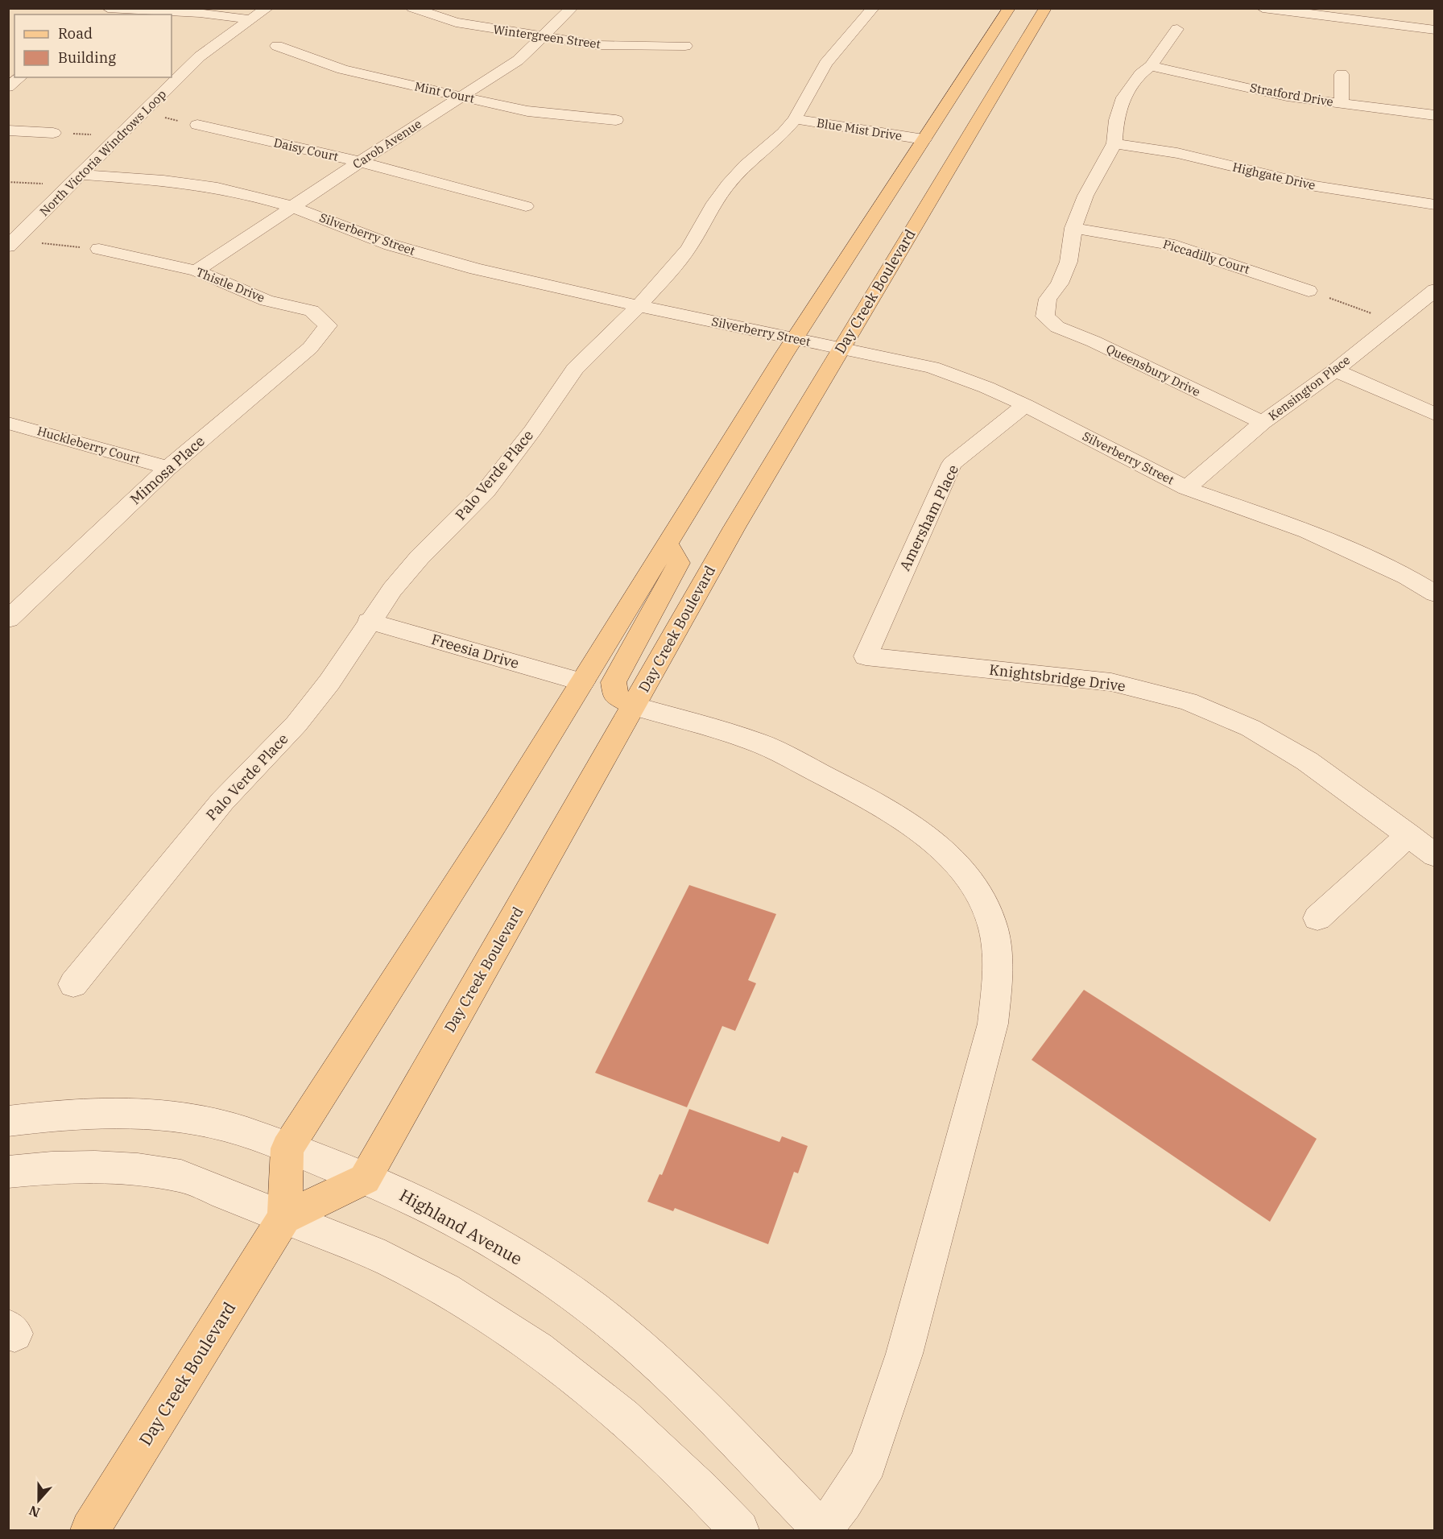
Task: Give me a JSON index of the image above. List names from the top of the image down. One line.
{"streets":{"main road":["Day Creek Boulevard"],"street":["Wintergreen Street","Mint Court","Stratford Drive","Blue Mist Drive","Carob Avenue","Daisy Court","North Victoria Windrows Loop","Highgate Drive","Silverberry Street","Piccadilly Court","Thistle Drive","Queensbury Drive","Kensington Place","Huckleberry Court","Mimosa Place","Palo Verde Place","Amersham Place","Freesia Drive","Knightsbridge Drive","Highland Avenue"]},"crossings":[["Wintergreen Street","Carob Avenue"],["Mint Court","Carob Avenue"],["Blue Mist Drive","Day Creek Boulevard"],["Blue Mist Drive","Palo Verde Place"],["Carob Avenue","Daisy Court"],["Carob Avenue","Silverberry Street"],["Carob Avenue","Thistle Drive"],["North Victoria Windrows Loop","Silverberry Street"],["Silverberry Street","Day Creek Boulevard"],["Silverberry Street","Kensington Place"],["Silverberry Street","Palo Verde Place"],["Silverberry Street","Amersham Place"],["Piccadilly Court","Queensbury Drive"],["Thistle Drive","Mimosa Place"],["Day Creek Boulevard","Freesia Drive"],["Day Creek Boulevard","Highland Avenue"],["Queensbury Drive","Kensington Place"],["Huckleberry Court","Mimosa Place"],["Palo Verde Place","Freesia Drive"],["Amersham Place","Knightsbridge Drive"]],"legend":["Road","Building"],"north":"bottom"}
